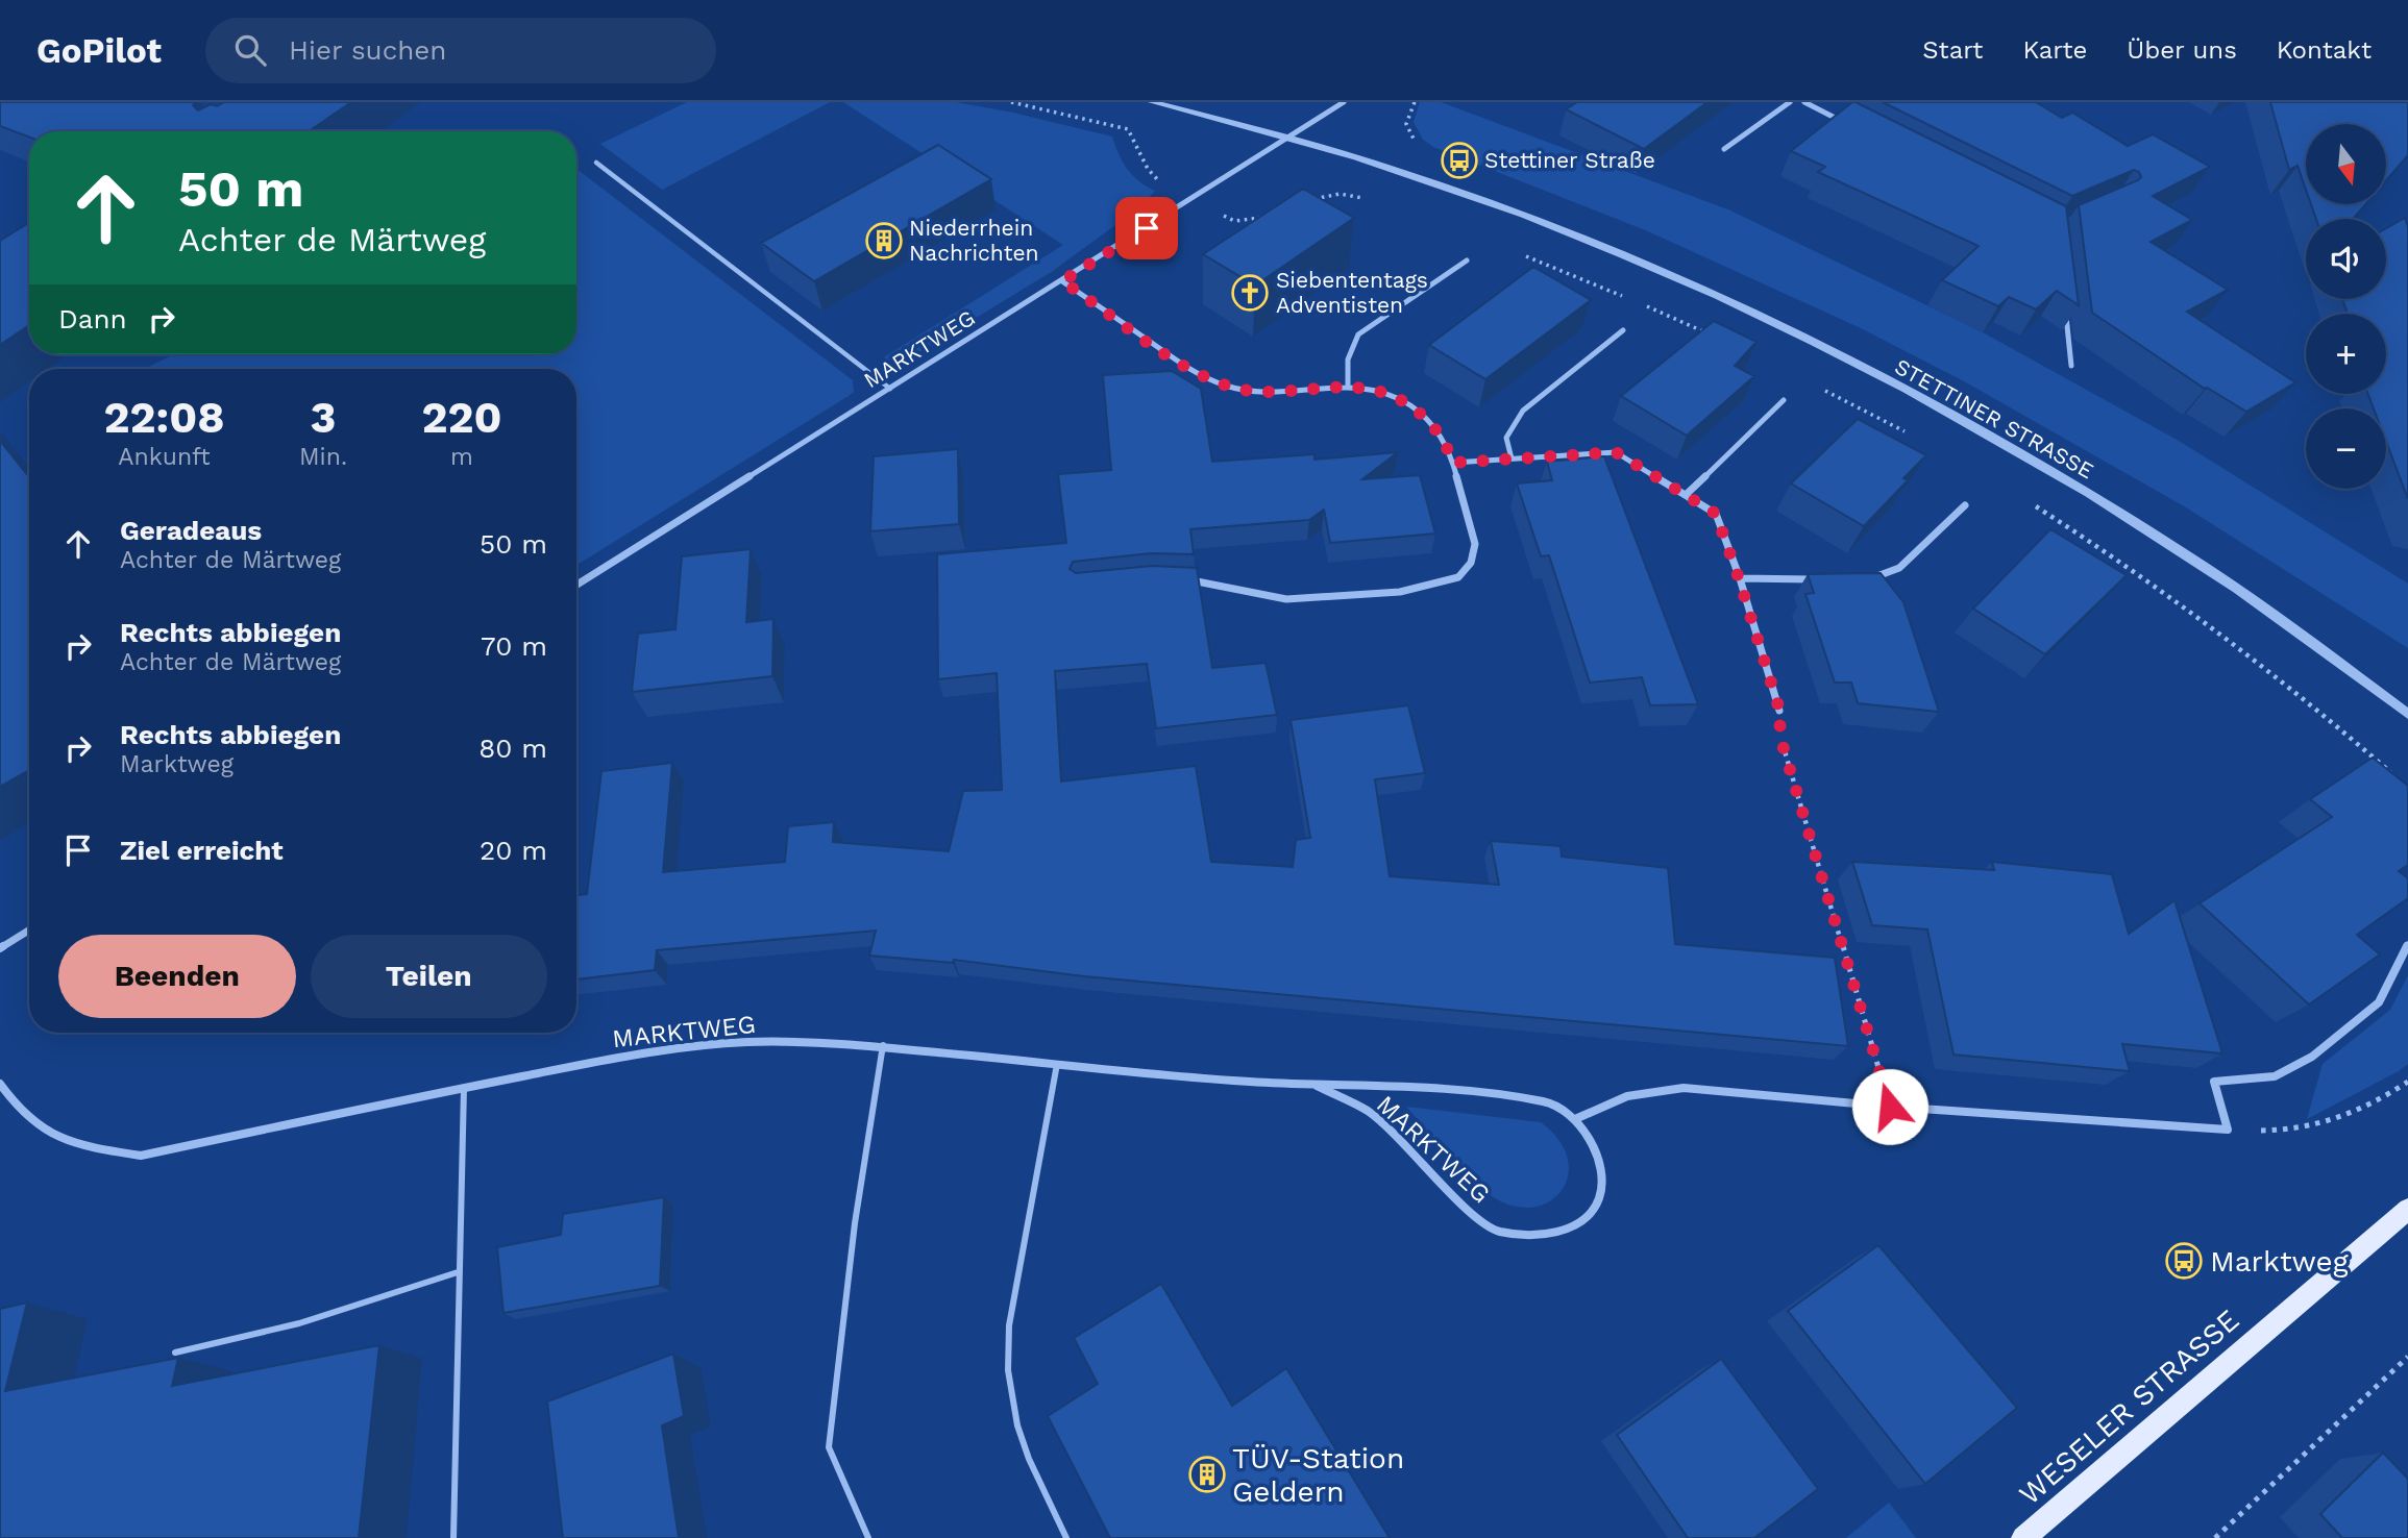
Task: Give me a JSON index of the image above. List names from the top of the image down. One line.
{"streets":{"main road":["WESELER STRASSE"],"street":["MARKTWEG","STETTINER STRASSE"]},"crossings":[["MARKTWEG","STETTINER STRASSE"]],"places":{"bus stop":["Stettiner Straße","Marktweg"],"building":["Niederrhein Nachrichten","TÜV-Station Geldern"],"church":["Siebententags Adventisten"]},"north":"bottom","page":{"header":"GoPilot","search":"Hier suchen","nav":["Start","Karte","Über uns","Kontakt"],"map_buttons":["+","−"],"turn":["50 m","Achter de Märtweg"],"then":"Dann","eta":["22:08","Ankunft","3","Min.","220","m"],"list":[{"name":"Geradeaus","note":"Achter de Märtweg","value":"50 m"},{"name":"Rechts abbiegen","note":"Achter de Märtweg","value":"70 m"},{"name":"Rechts abbiegen","note":"Marktweg","value":"80 m"},{"name":"Ziel erreicht","value":"20 m"}],"buttons":["Beenden","Teilen"]}}
